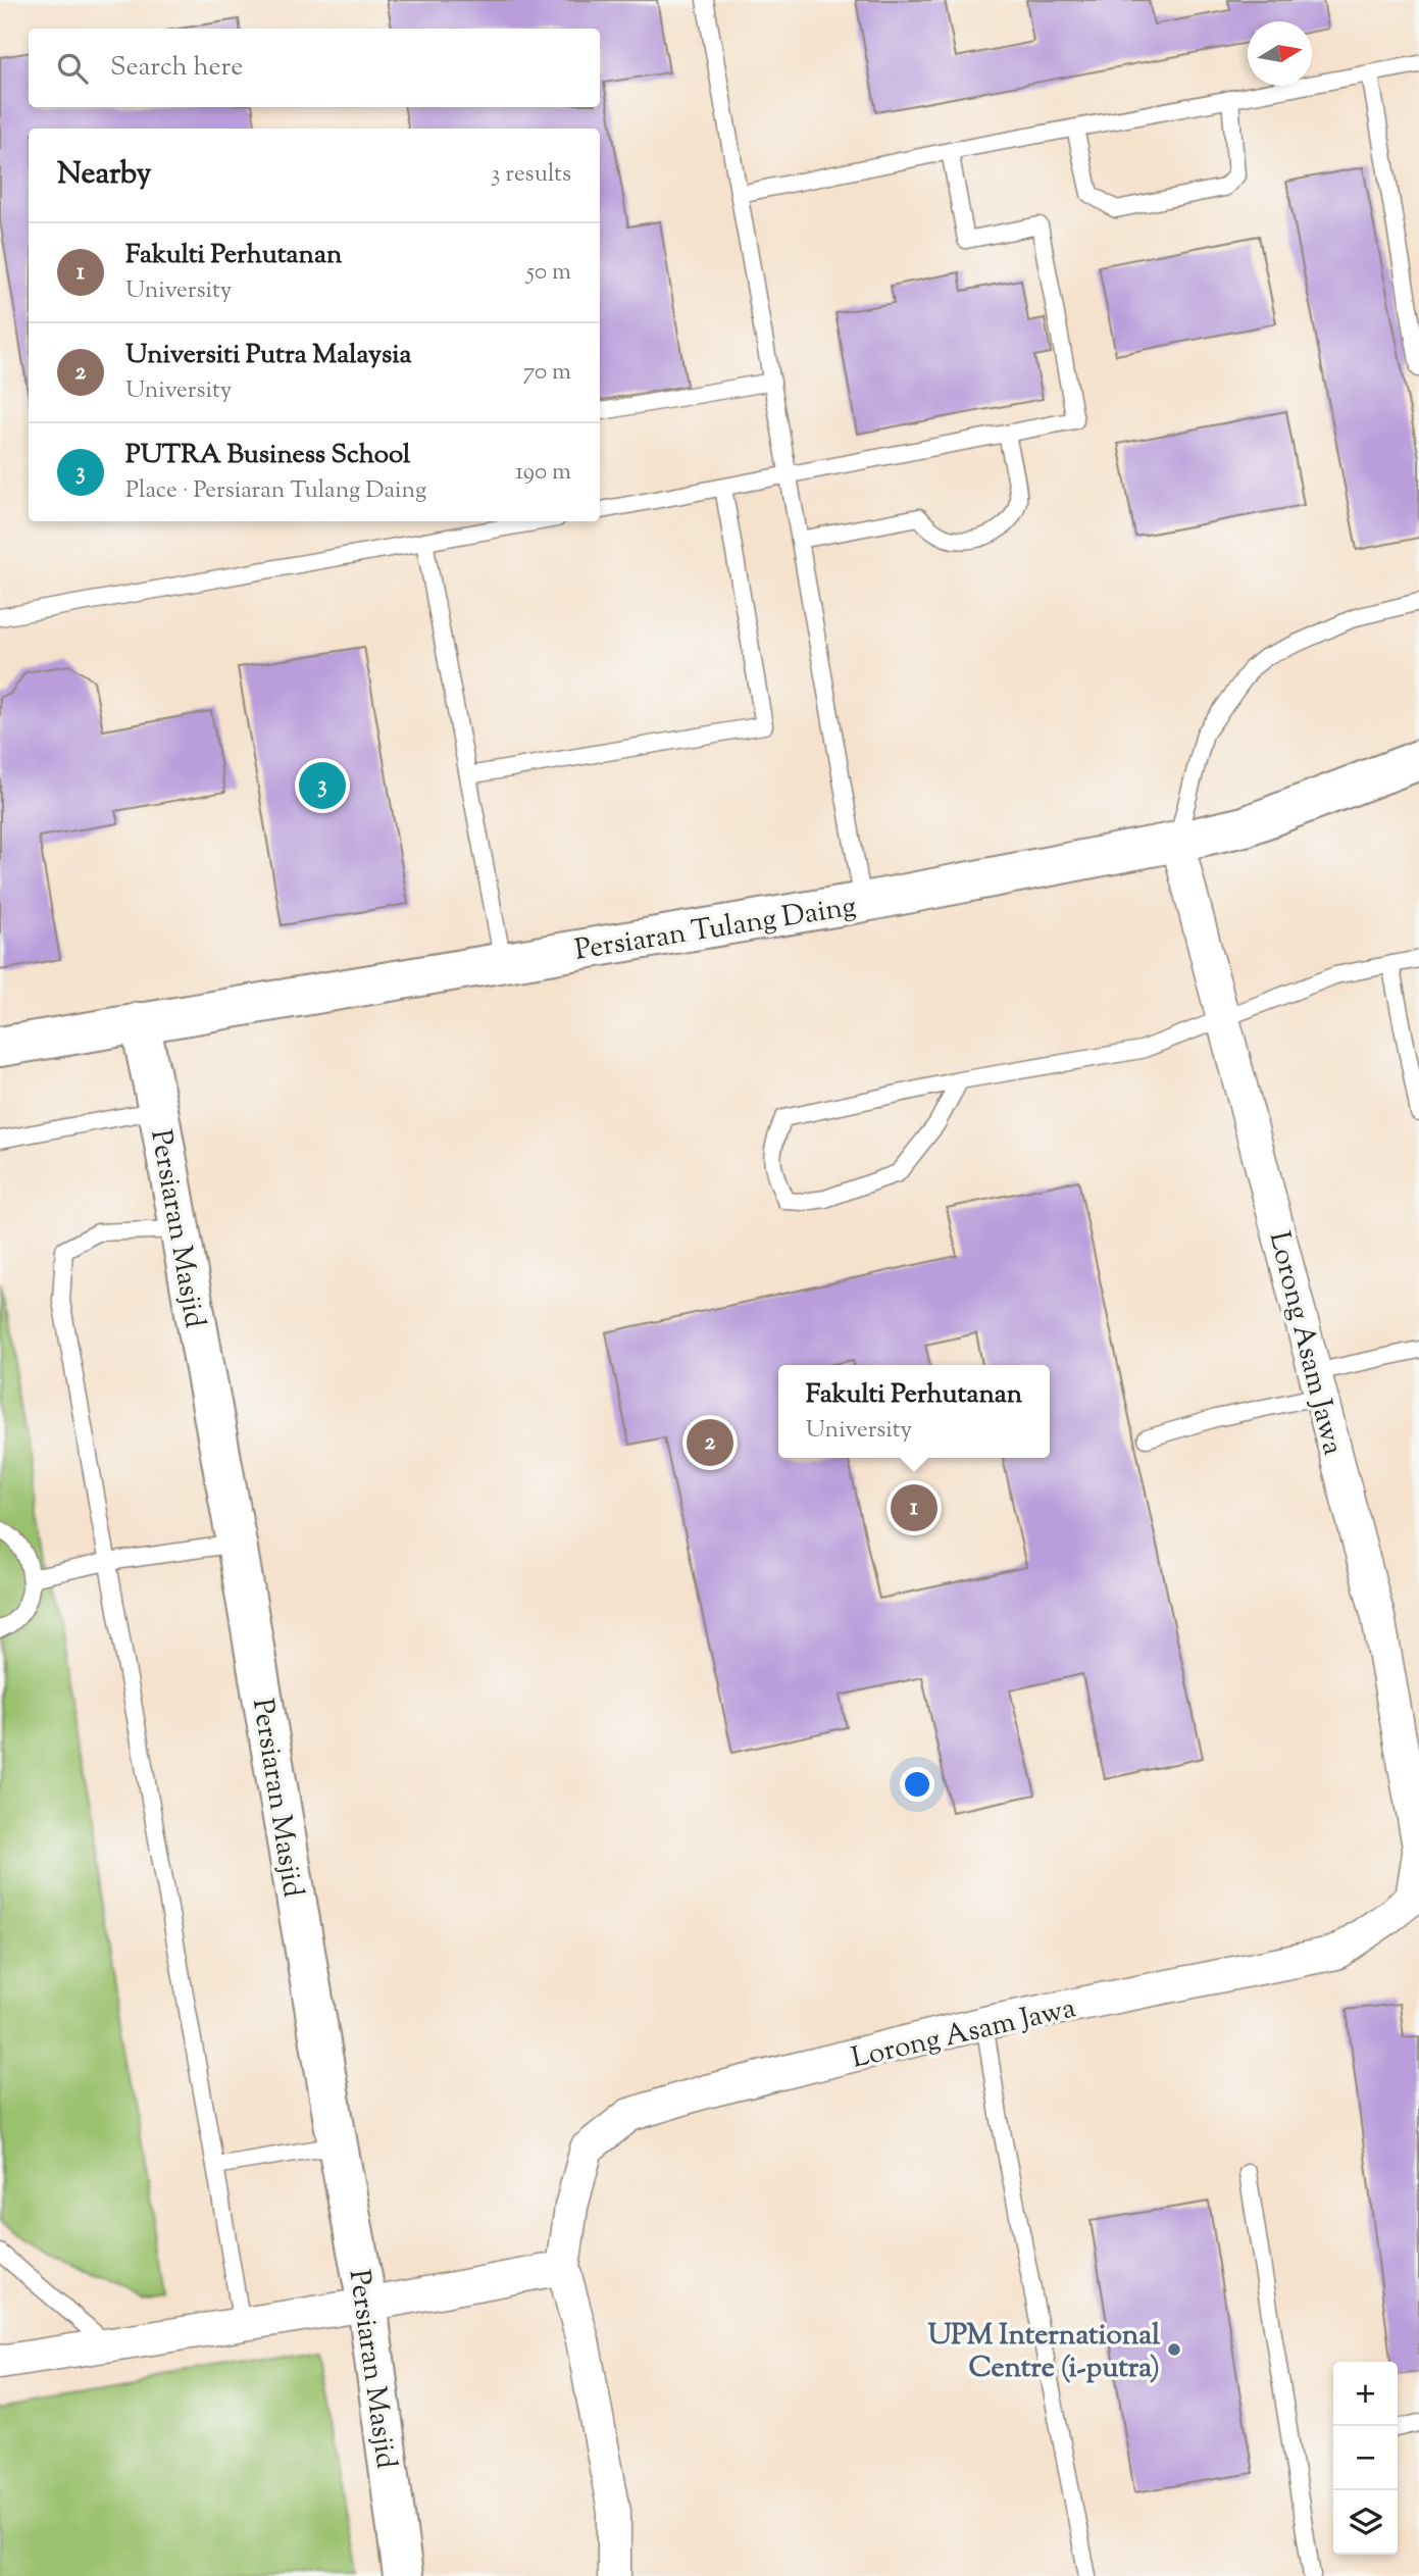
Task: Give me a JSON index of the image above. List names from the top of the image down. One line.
{"streets":{"street":["Persiaran Tulang Daing","Persiaran Masjid","Lorong Asam Jawa"]},"crossings":[["Persiaran Tulang Daing","Persiaran Masjid"],["Persiaran Tulang Daing","Lorong Asam Jawa"]],"places":["UPM International Centre (i-putra)"],"north":"right","page":{"search":"Search here","heading":["Nearby","3 results"],"list":[{"mark":"1","name":"Fakulti Perhutanan","note":"University","value":"50 m"},{"mark":"2","name":"Universiti Putra Malaysia","note":"University","value":"70 m"},{"mark":"3","name":"PUTRA Business School","note":"Place · Persiaran Tulang Daing","value":"190 m"}],"pins":["3","2","1"],"popup":["Fakulti Perhutanan","University"],"map_buttons":["+","−"]}}
